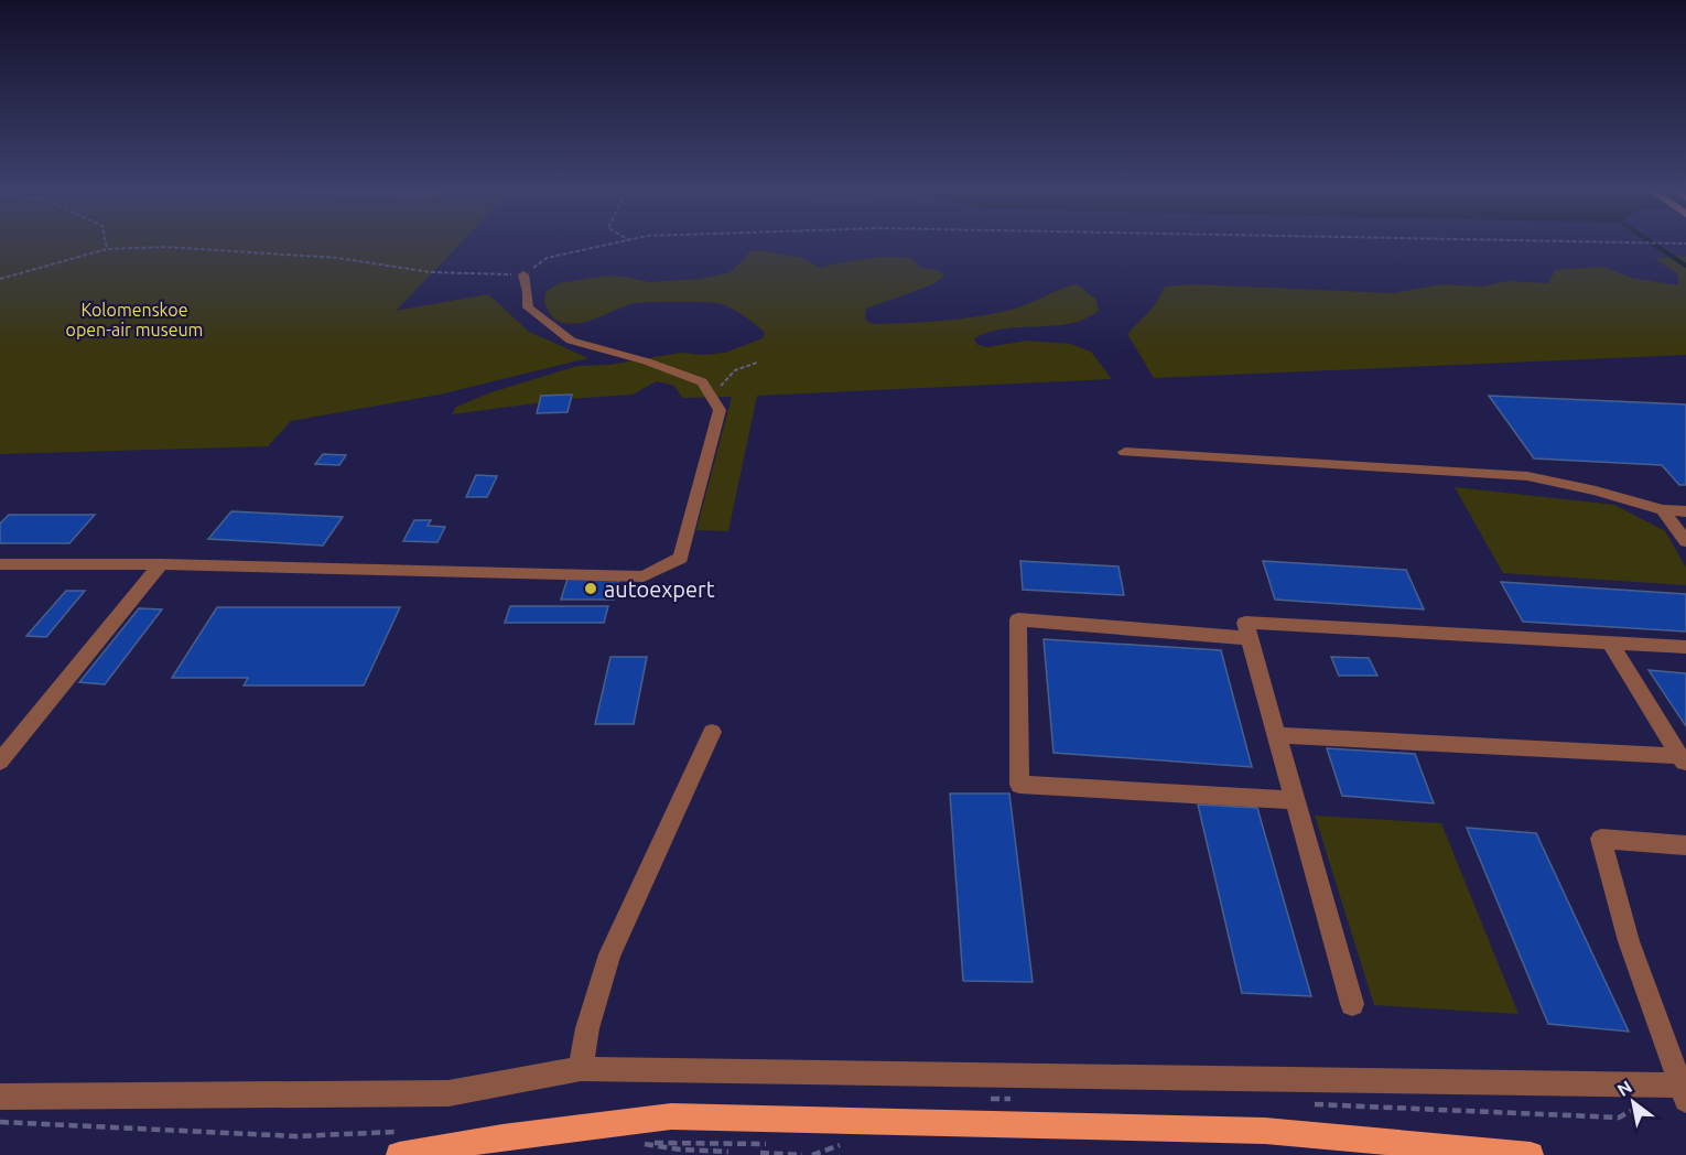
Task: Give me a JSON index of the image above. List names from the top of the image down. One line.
{"parks":["Kolomenskoe open-air museum"],"places":["autoexpert"],"north":"top left"}
